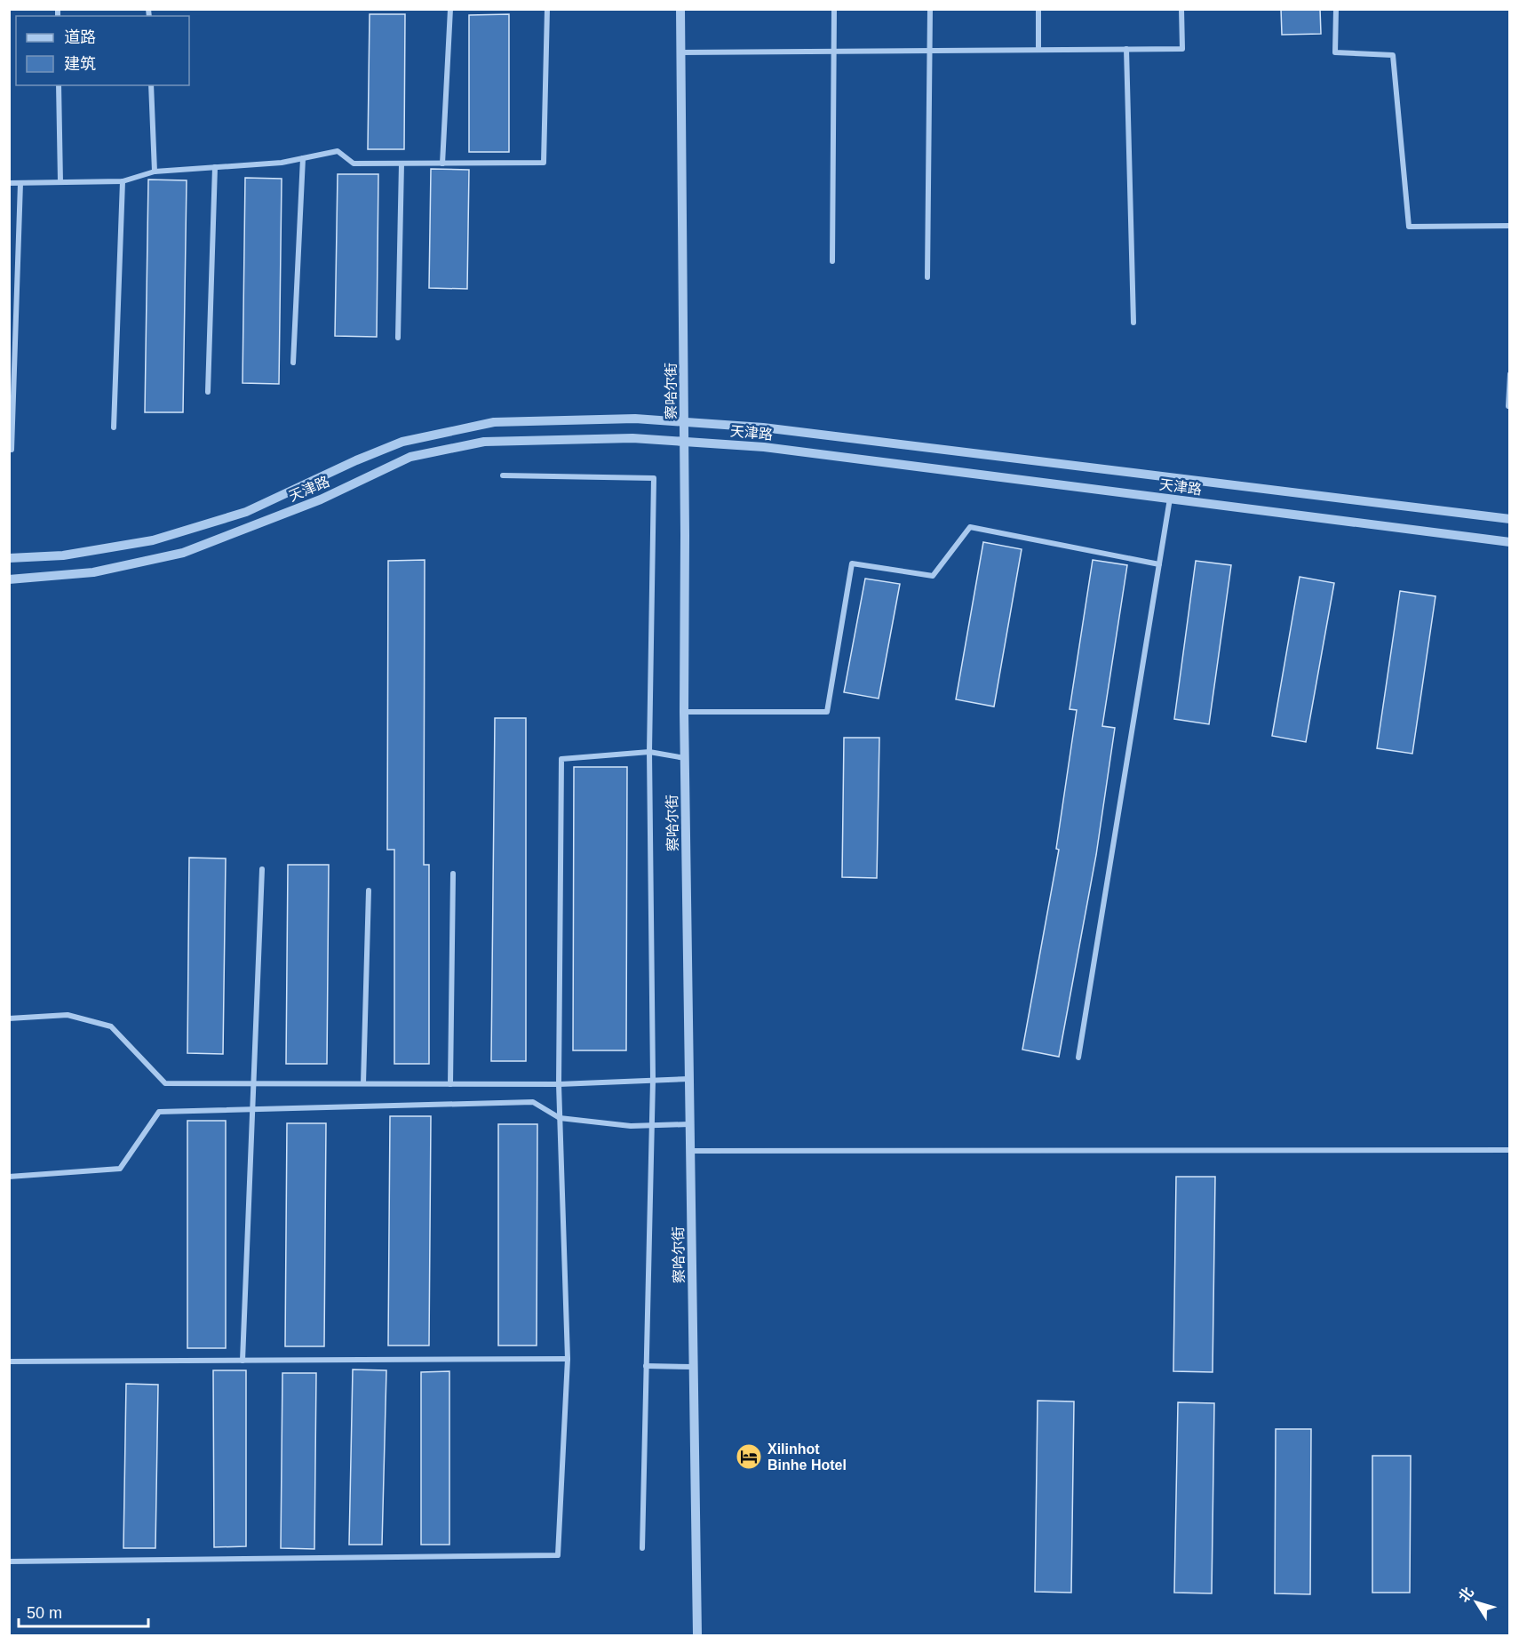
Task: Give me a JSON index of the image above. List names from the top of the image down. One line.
{"streets":{"street":["察哈尔街","天津路"]},"crossings":[["察哈尔街","天津路"]],"places":{"hotel":["Xilinhot Binhe Hotel"]},"legend":["道路","建筑"],"scale_bar":"50 m","north":"top left"}
